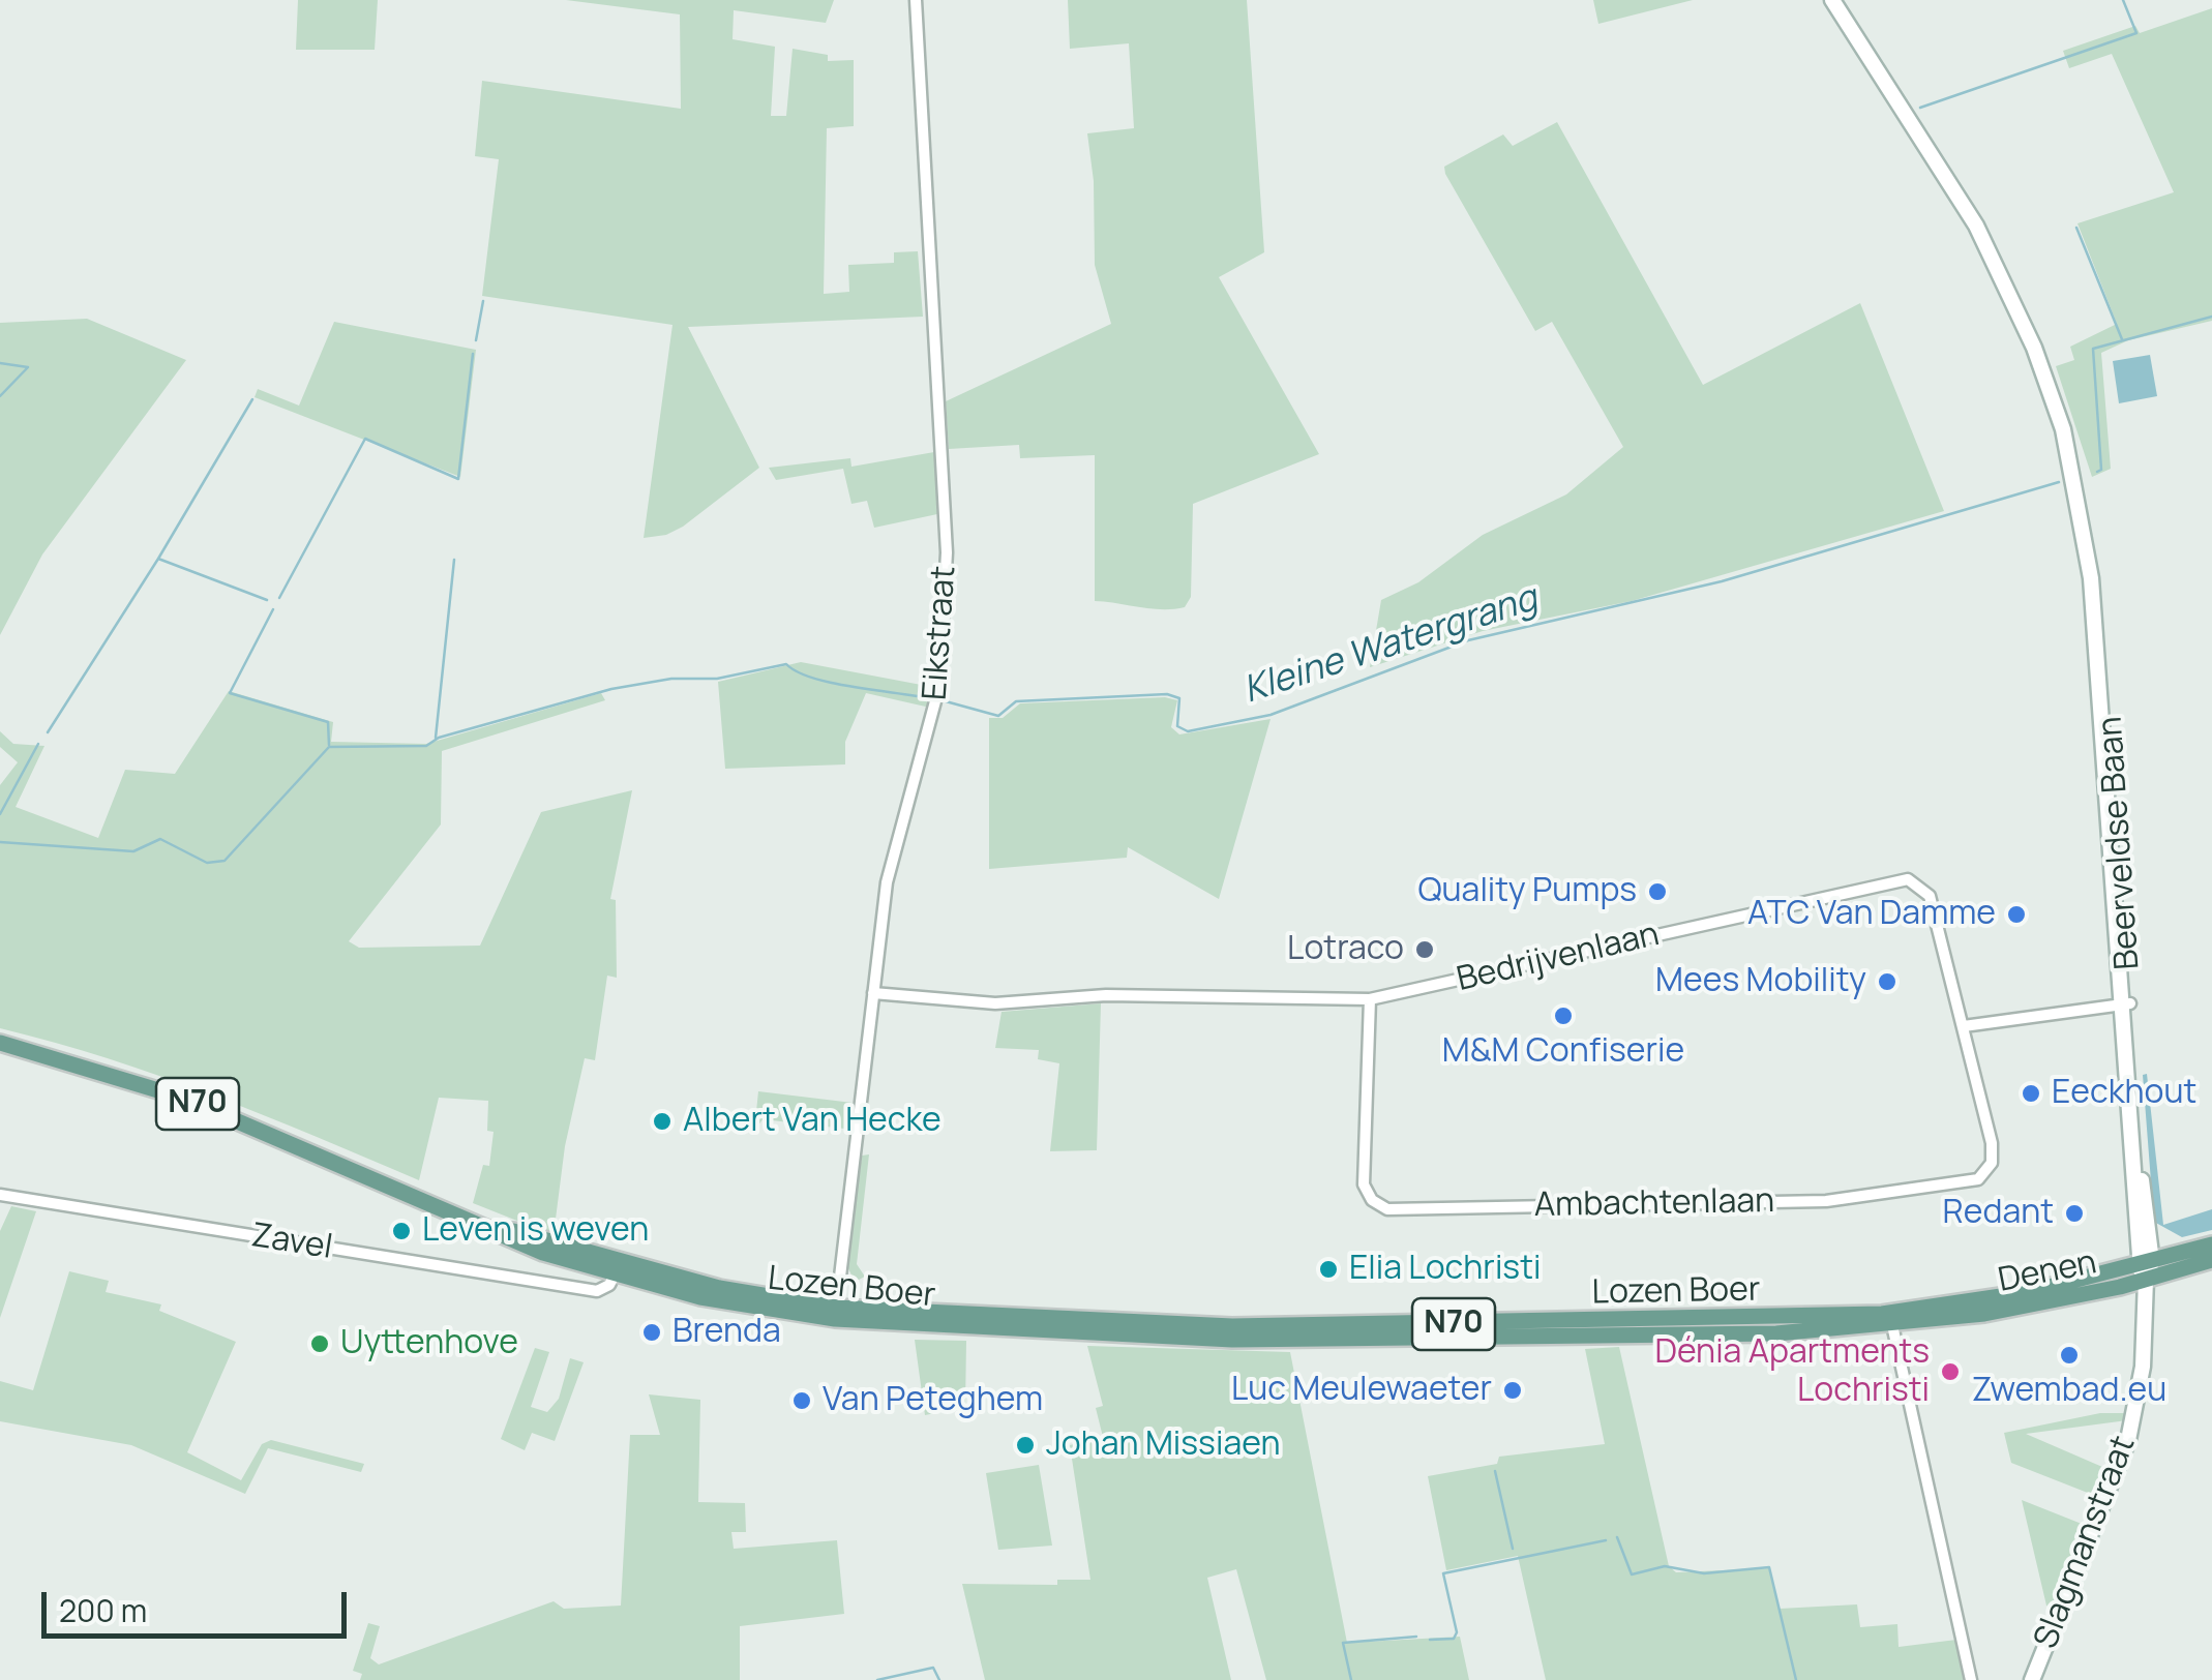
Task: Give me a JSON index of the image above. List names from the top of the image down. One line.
{"streets":{"main road":["Beerveldse Baan","N70","Denen","Lozen Boer","Slagmanstraat"],"street":["Eikstraat","Bedrijvenlaan","Ambachtenlaan","Zavel"]},"crossings":[["Eikstraat","Bedrijvenlaan"],["Eikstraat","N70"],["Eikstraat","Lozen Boer"],["Beerveldse Baan","Denen"],["Beerveldse Baan","Lozen Boer"],["Beerveldse Baan","Slagmanstraat"],["Bedrijvenlaan","Ambachtenlaan"],["N70","Lozen Boer"],["Denen","Lozen Boer"],["Denen","Slagmanstraat"],["Lozen Boer","Slagmanstraat"]],"water":["Kleine Watergrang"],"places":["Quality Pumps","ATC Van Damme","Lotraco","Mees Mobility","M&M Confiserie","Eeckhout","Albert Van Hecke","Redant","Leven is weven","Elia Lochristi","Brenda","Uyttenhove","Zwembad.eu","Dénia Apartments Lochristi","Luc Meulewaeter","Van Peteghem","Johan Missiaen"],"scale_bar":"200 m"}
